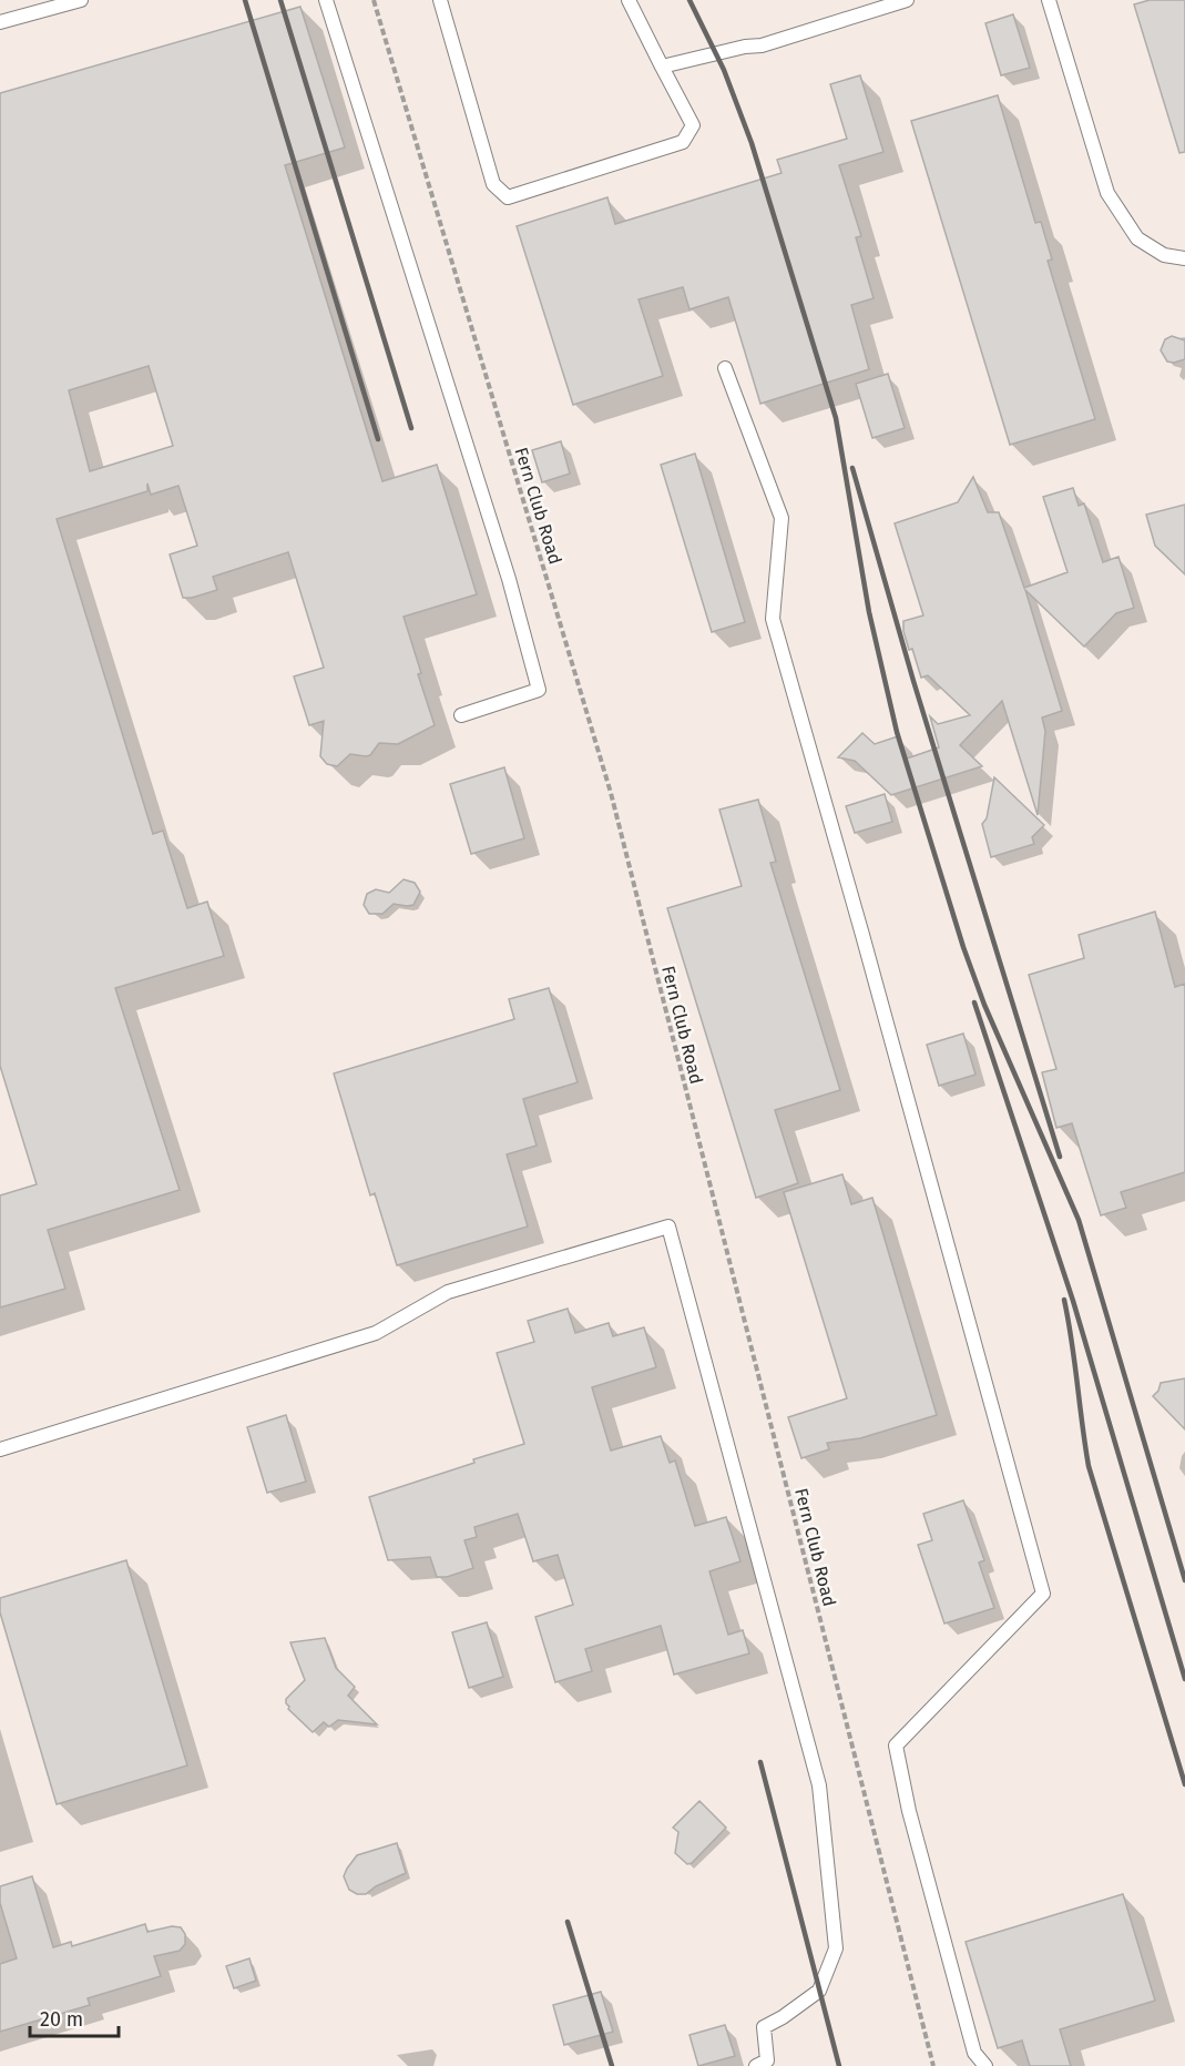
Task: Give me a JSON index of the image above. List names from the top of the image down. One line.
{"streets":{"path":["Fern Club Road"]},"scale_bar":"20 m"}
